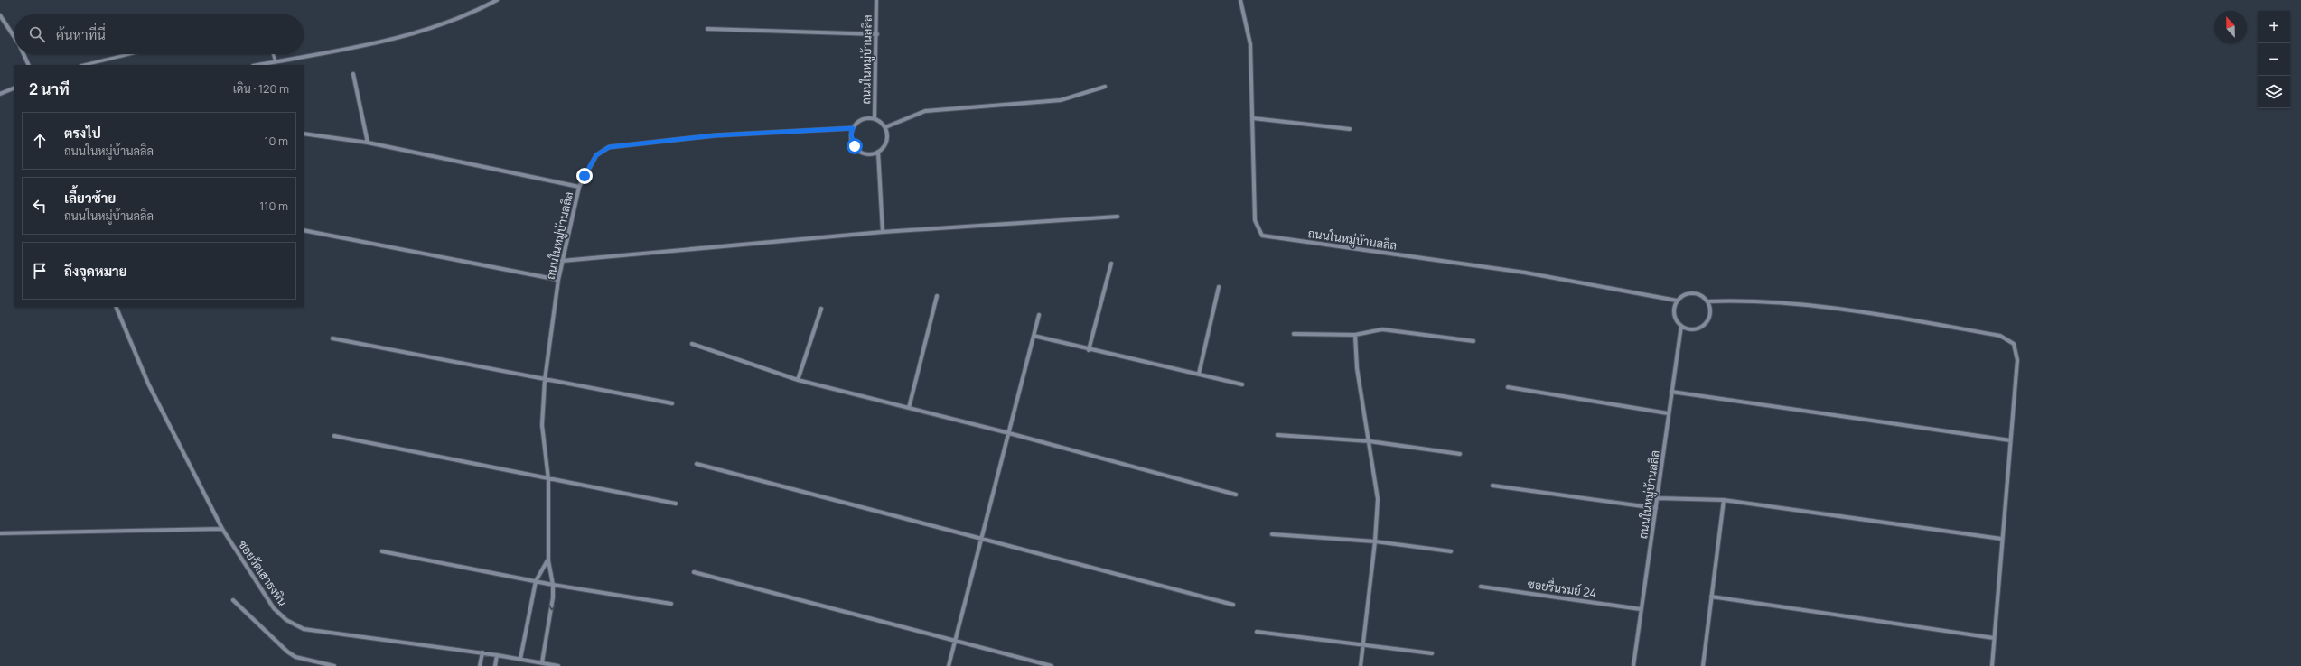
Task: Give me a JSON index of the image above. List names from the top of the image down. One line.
{"streets":{"street":["ถนนในหมู่บ้านลลิล","ซอยวัดเสาธงหิน","ซอยรื่นรมย์ 24"]},"crossings":[["ถนนในหมู่บ้านลลิล","ซอยวัดเสาธงหิน"],["ถนนในหมู่บ้านลลิล","ซอยรื่นรมย์ 24"]],"north":"top","page":{"map_buttons":["+","−"],"search":"ค้นหาที่นี่","heading":["2 นาที","เดิน · 120 m"],"list":[["ตรงไป","ถนนในหมู่บ้านลลิล","10 m"],["เลี้ยวซ้าย","ถนนในหมู่บ้านลลิล","110 m"],"ถึงจุดหมาย"]}}
